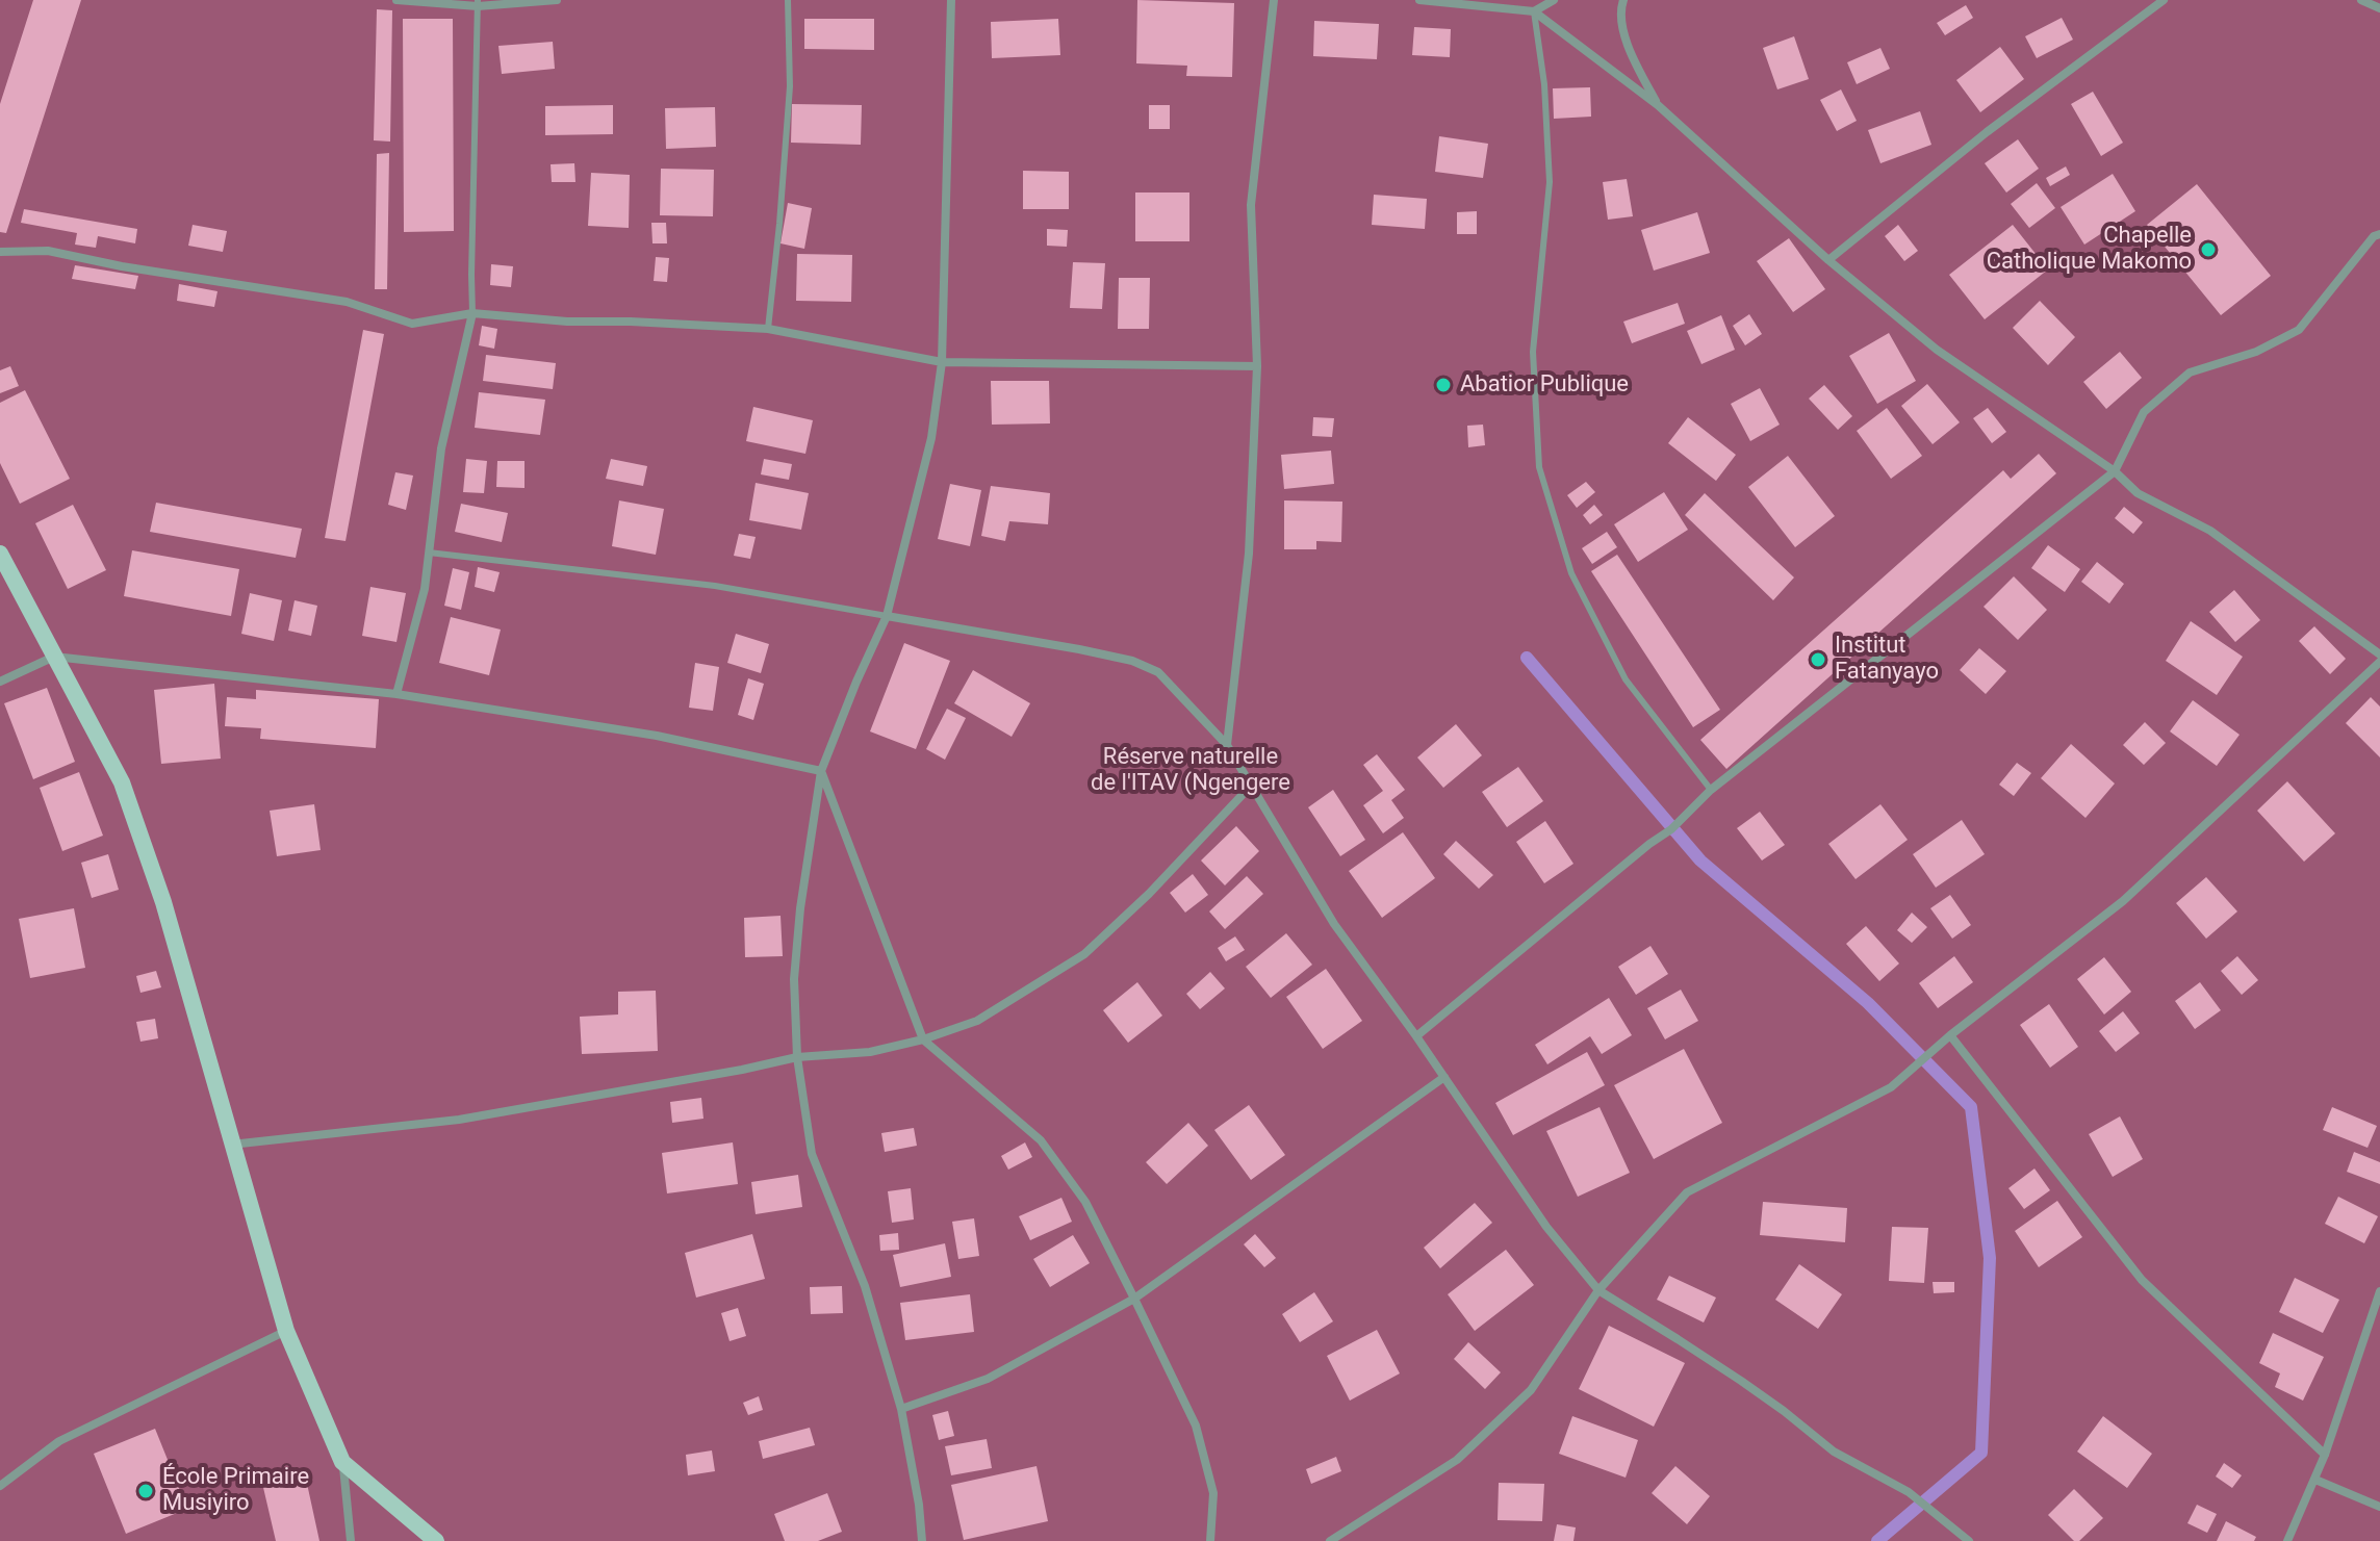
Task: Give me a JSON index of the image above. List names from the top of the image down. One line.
{"parks":["Réserve naturelle de l'ITAV (Ngengere"],"places":["Chapelle Catholique Makomo","Abatior Publique","Institut Fatanyayo","École Primaire Musiyiro"]}
